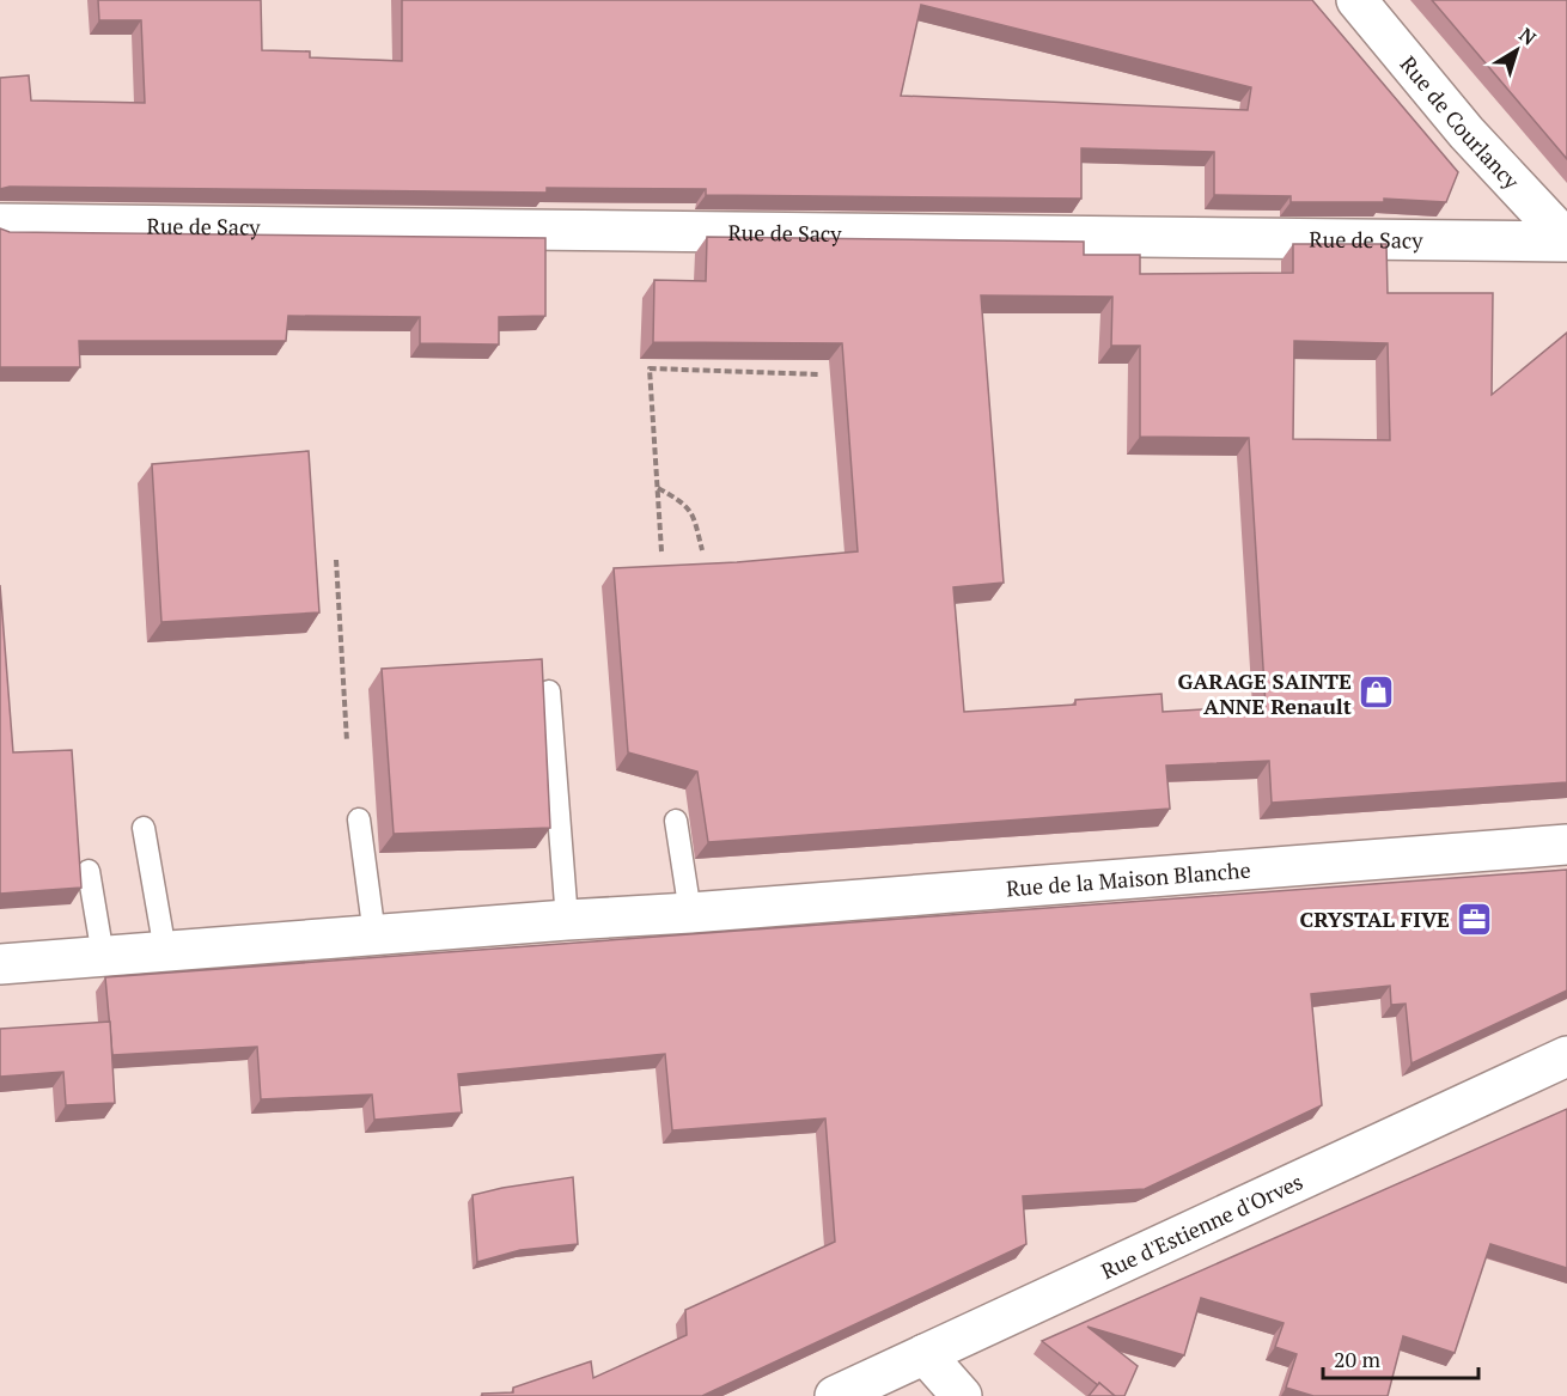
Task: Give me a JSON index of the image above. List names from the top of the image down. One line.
{"streets":{"street":["Rue de Courlancy","Rue de Sacy","Rue de la Maison Blanche","Rue d'Estienne d'Orves"]},"crossings":[["Rue de Courlancy","Rue de Sacy"]],"places":{"shop":["GARAGE SAINTE ANNE Renault"],"office":["CRYSTAL FIVE"]},"scale_bar":"20 m","north":"top right"}
